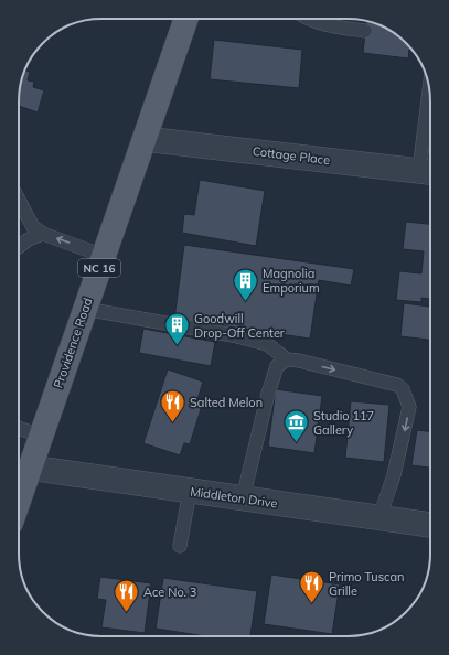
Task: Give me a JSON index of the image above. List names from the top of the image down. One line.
{"streets":{"main road":["NC 16","Providence Road"],"street":["Cottage Place","Middleton Drive"]},"crossings":[["Cottage Place","Providence Road"],["Providence Road","Middleton Drive"]],"places":{"building":["Magnolia Emporium","Goodwill Drop-Off Center"],"restaurant":["Salted Melon","Primo Tuscan Grille","Ace No. 3"],"museum":["Studio 117 Gallery"]}}
